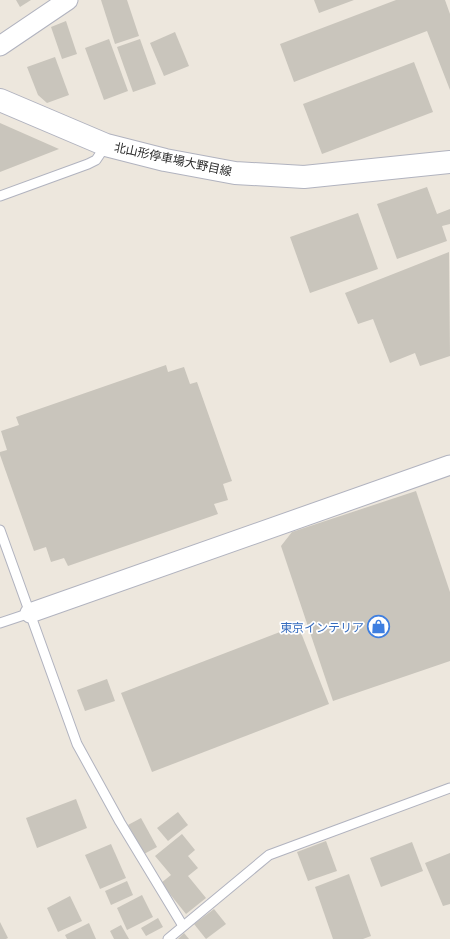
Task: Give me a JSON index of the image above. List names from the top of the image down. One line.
{"streets":{"main road":["北山形停車場大野目線"]},"places":{"shop":["東京インテリア"]}}
